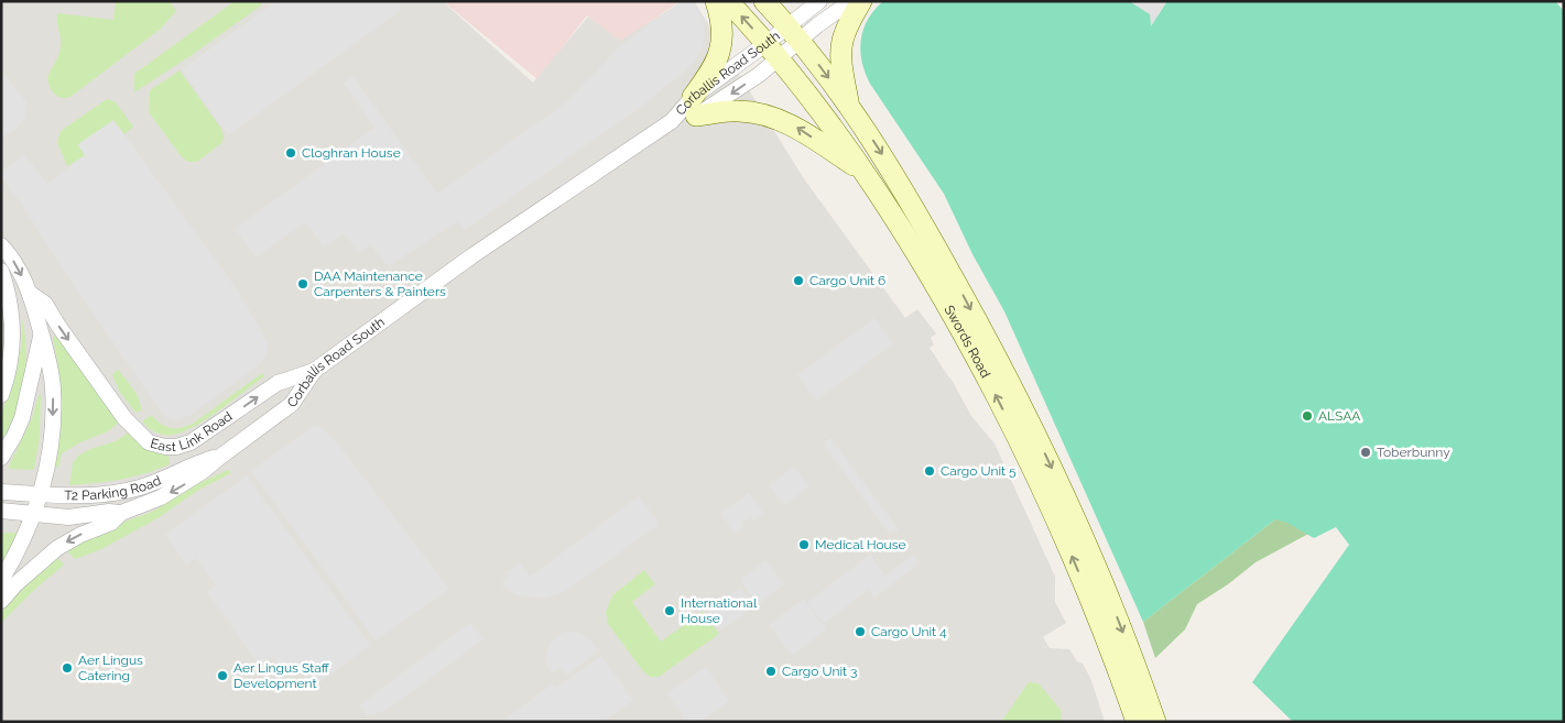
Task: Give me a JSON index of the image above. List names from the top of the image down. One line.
{"streets":{"main road":["Swords Road"],"street":["Corballis Road South","East Link Road","T2 Parking Road"]},"crossings":[["Corballis Road South","Swords Road"],["Corballis Road South","East Link Road"],["Corballis Road South","T2 Parking Road"],["East Link Road","T2 Parking Road"]],"places":["Cloghran House","Cargo Unit 6","DAA Maintenance Carpenters & Painters","ALSAA","Toberbunny","Cargo Unit 5","Medical House","International House","Cargo Unit 4","Aer Lingus Catering","Cargo Unit 3","Aer Lingus Staff Development"]}
